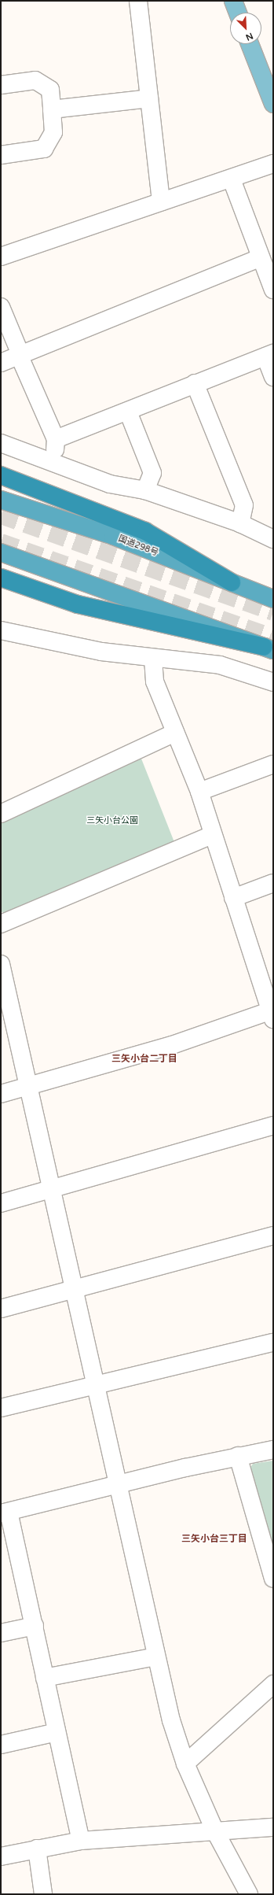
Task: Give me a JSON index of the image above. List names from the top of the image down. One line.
{"streets":{"highway":["国道298号"]},"districts":["三矢小台二丁目","三矢小台三丁目"],"parks":["三矢小台公園"],"north":"bottom right"}
